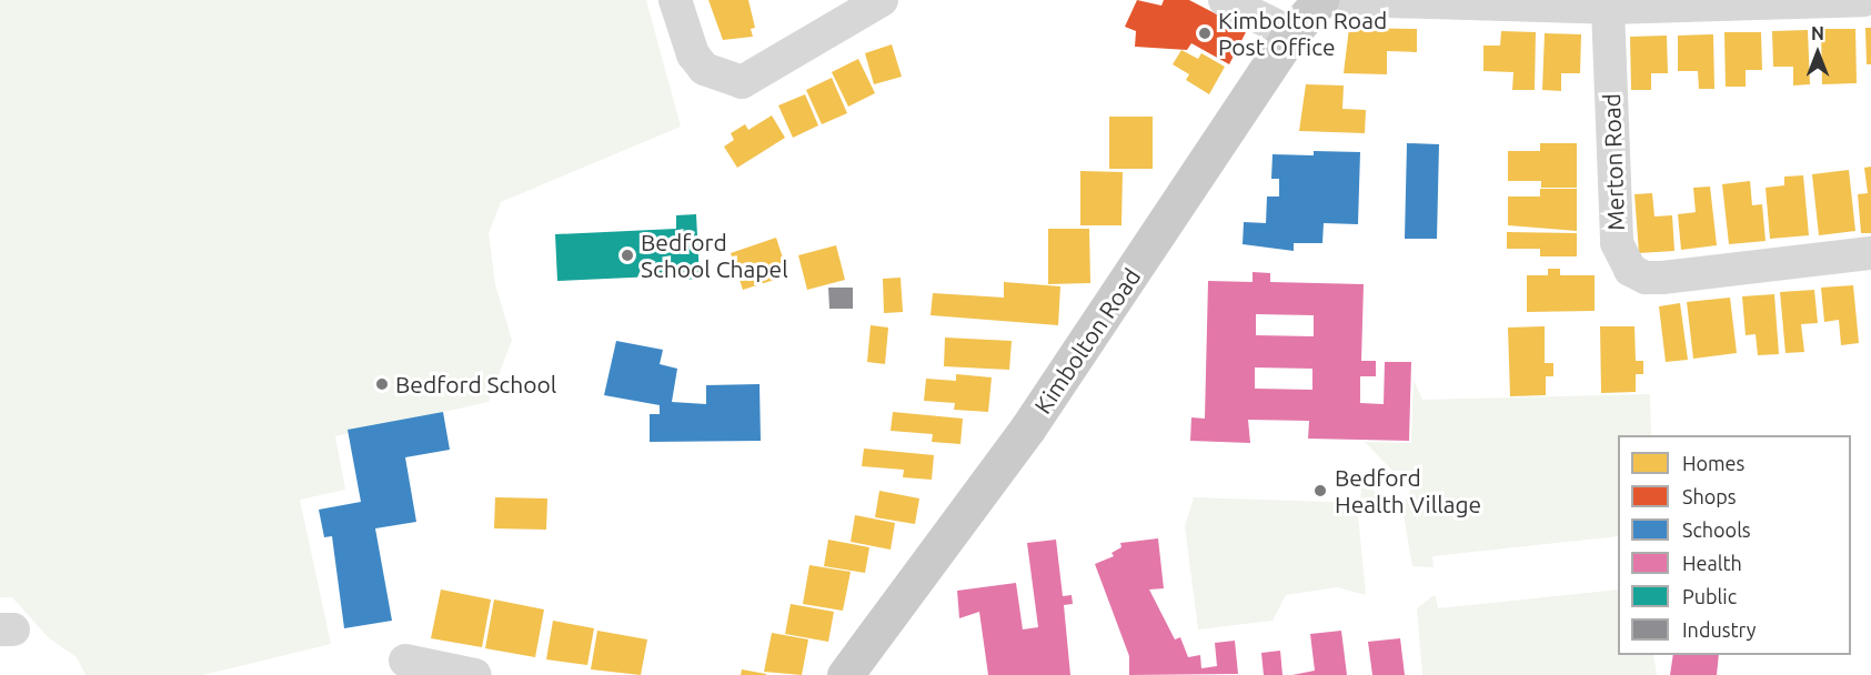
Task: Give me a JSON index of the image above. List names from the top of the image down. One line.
{"streets":{"main road":["Kimbolton Road"],"street":["Merton Road"]},"places":["Kimbolton Road Post Office","Bedford School Chapel","Bedford School","Bedford Health Village"],"legend":["Homes","Shops","Schools","Health","Public","Industry"],"north":"top"}
